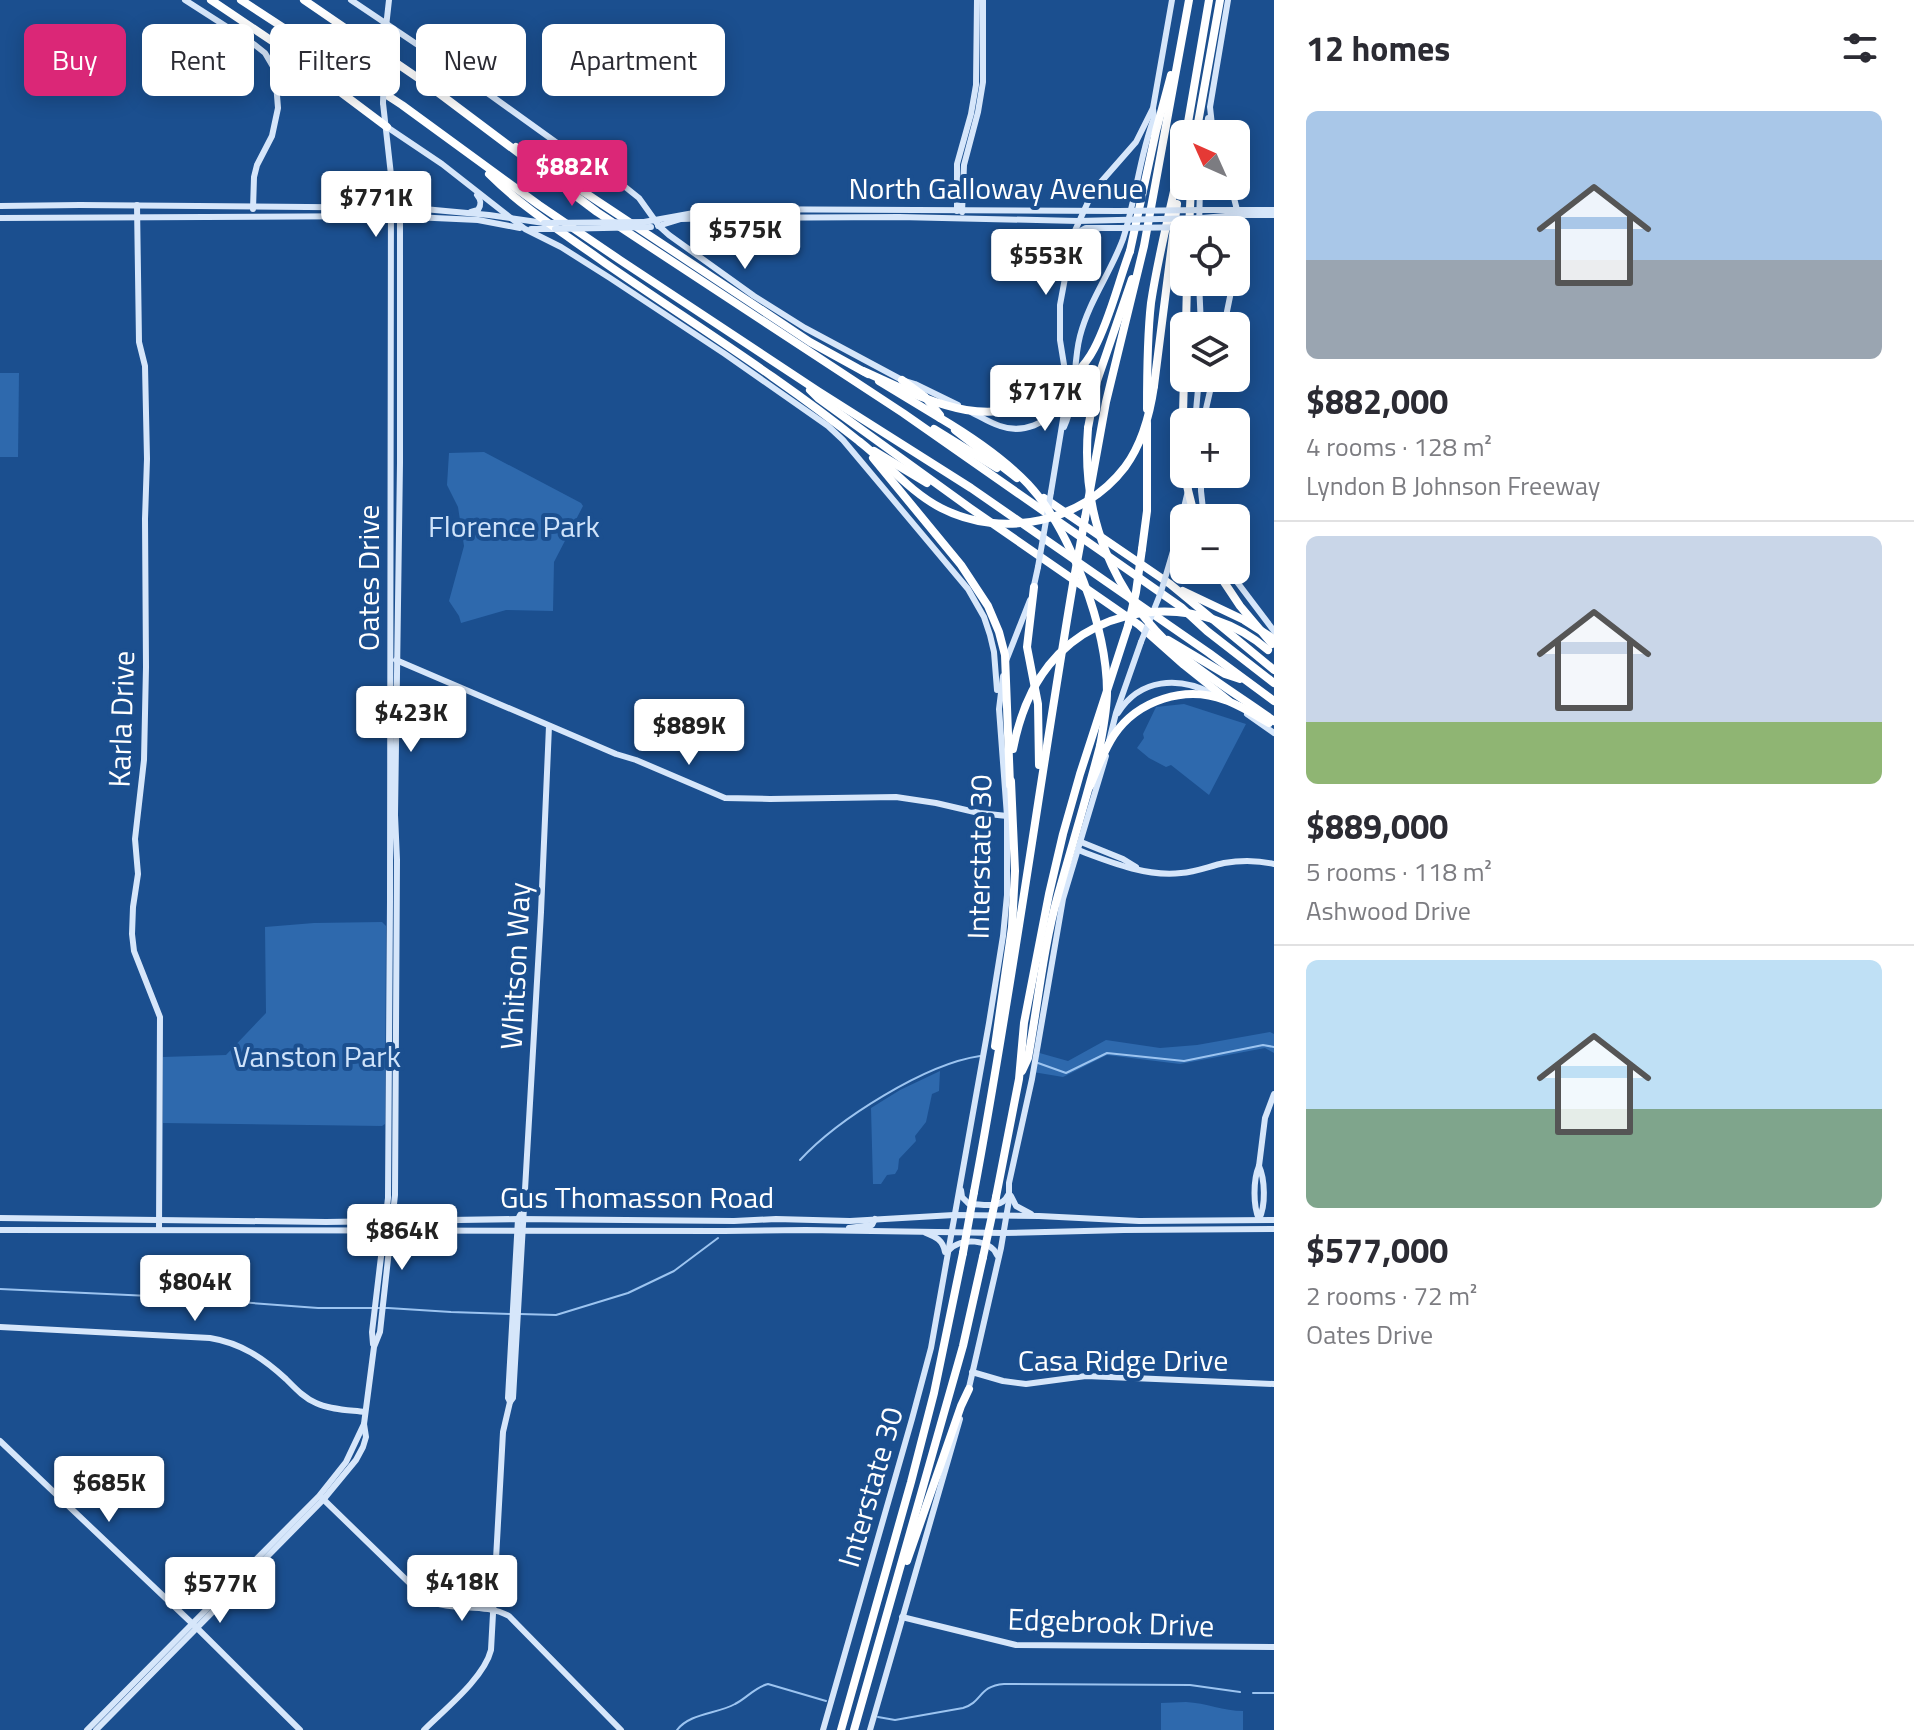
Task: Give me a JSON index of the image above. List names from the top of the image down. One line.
{"streets":{"main road":["North Galloway Avenue","Oates Drive","Karla Drive","Interstate 30","Whitson Way","Gus Thomasson Road","Casa Ridge Drive","Edgebrook Drive"]},"crossings":[["North Galloway Avenue","Oates Drive"],["North Galloway Avenue","Karla Drive"],["North Galloway Avenue","Interstate 30"],["Oates Drive","Gus Thomasson Road"],["Karla Drive","Gus Thomasson Road"],["Interstate 30","Gus Thomasson Road"],["Whitson Way","Gus Thomasson Road"]],"parks":["Florence Park","Vanston Park"],"north":"top left","page":{"heading":"12 homes","chip":["Buy","Rent","Filters","New","Apartment"],"list":[{"name":"$882,000","note":"4 rooms · 128 m² · Lyndon B Johnson Freeway"},{"name":"$889,000","note":"5 rooms · 118 m² · Ashwood Drive"},{"name":"$577,000","note":"2 rooms · 72 m² · Oates Drive"}],"map_buttons":["+","−"],"price":["$882K","$771K","$575K","$553K","$717K","$423K","$889K","$864K","$804K","$685K","$418K","$577K"]}}
